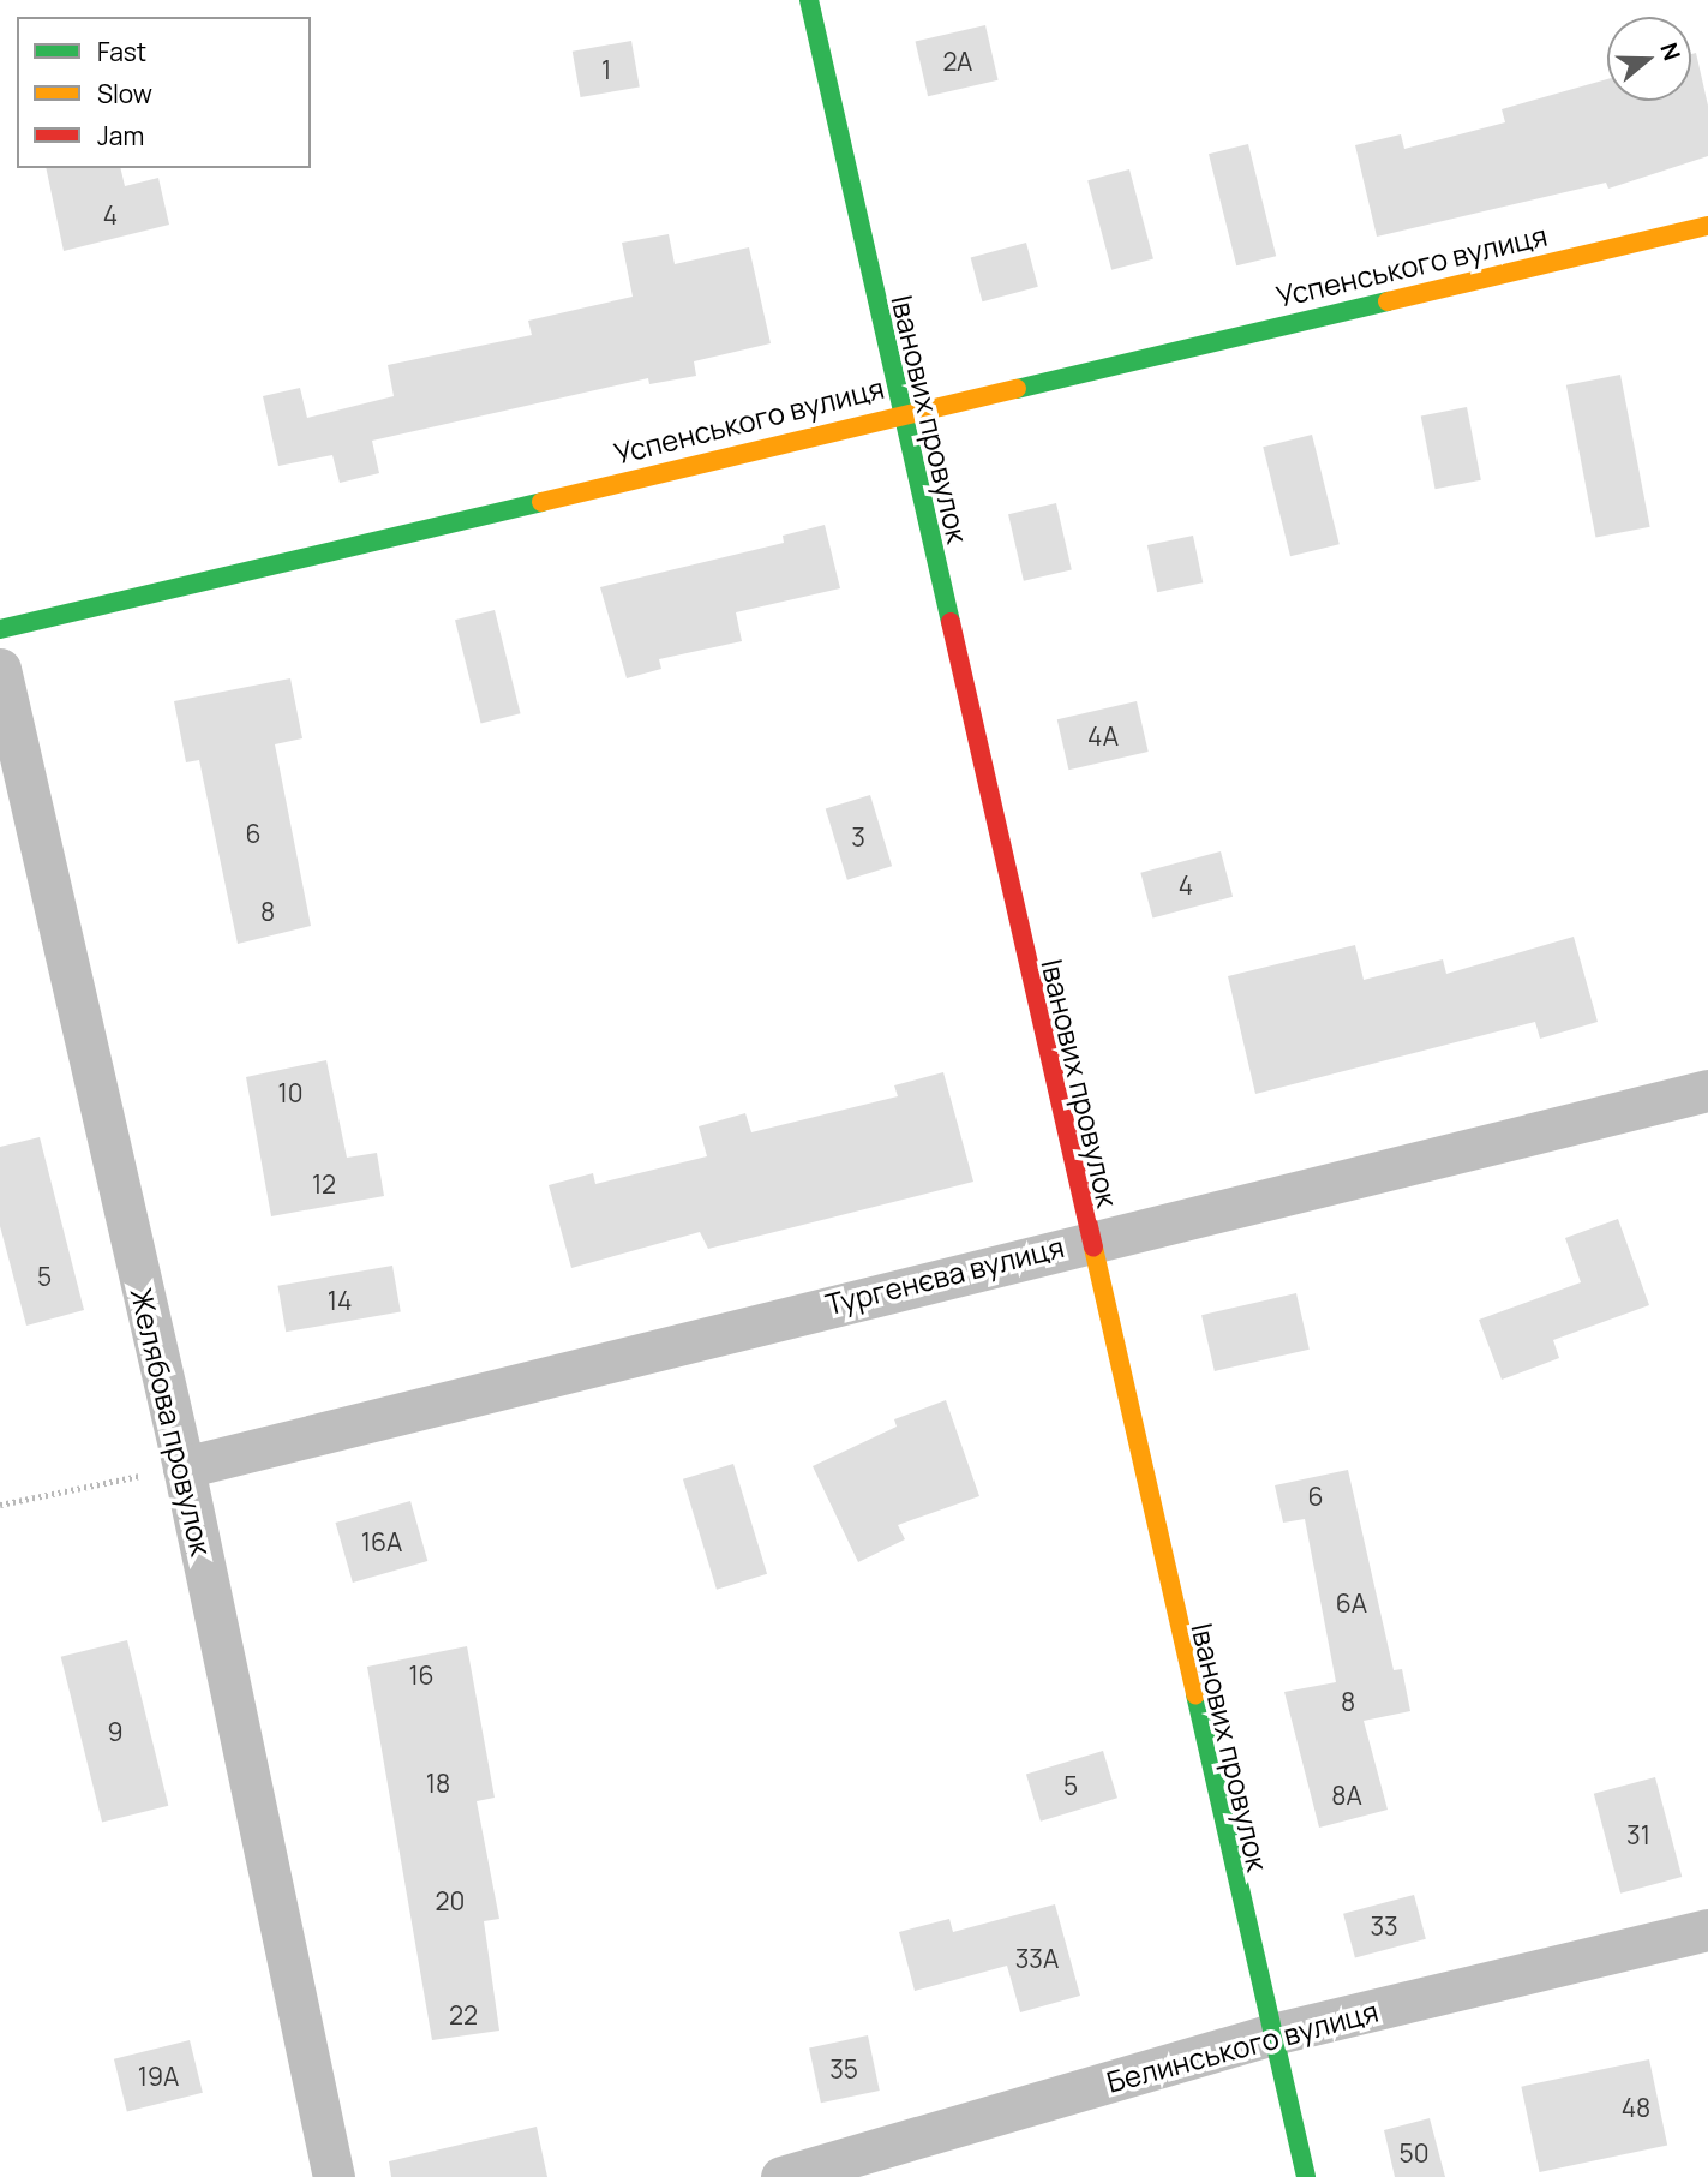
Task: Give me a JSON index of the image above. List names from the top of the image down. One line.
{"streets":{"street":["Успенського вулиця","Іванових провулок","Тургенєва вулиця","Желябова провулок","Белинського вулиця"]},"crossings":[["Успенського вулиця","Іванових провулок"],["Іванових провулок","Тургенєва вулиця"],["Іванових провулок","Белинського вулиця"],["Тургенєва вулиця","Желябова провулок"]],"house_numbers":["2А","1","4","4А","6","3","4","8","10","12","5","14","6","16А","6А","16","8","9","18","5","8А","31","20","33","33А","22","35","19А","48","50"],"legend":["Fast","Slow","Jam"],"north":"right"}
